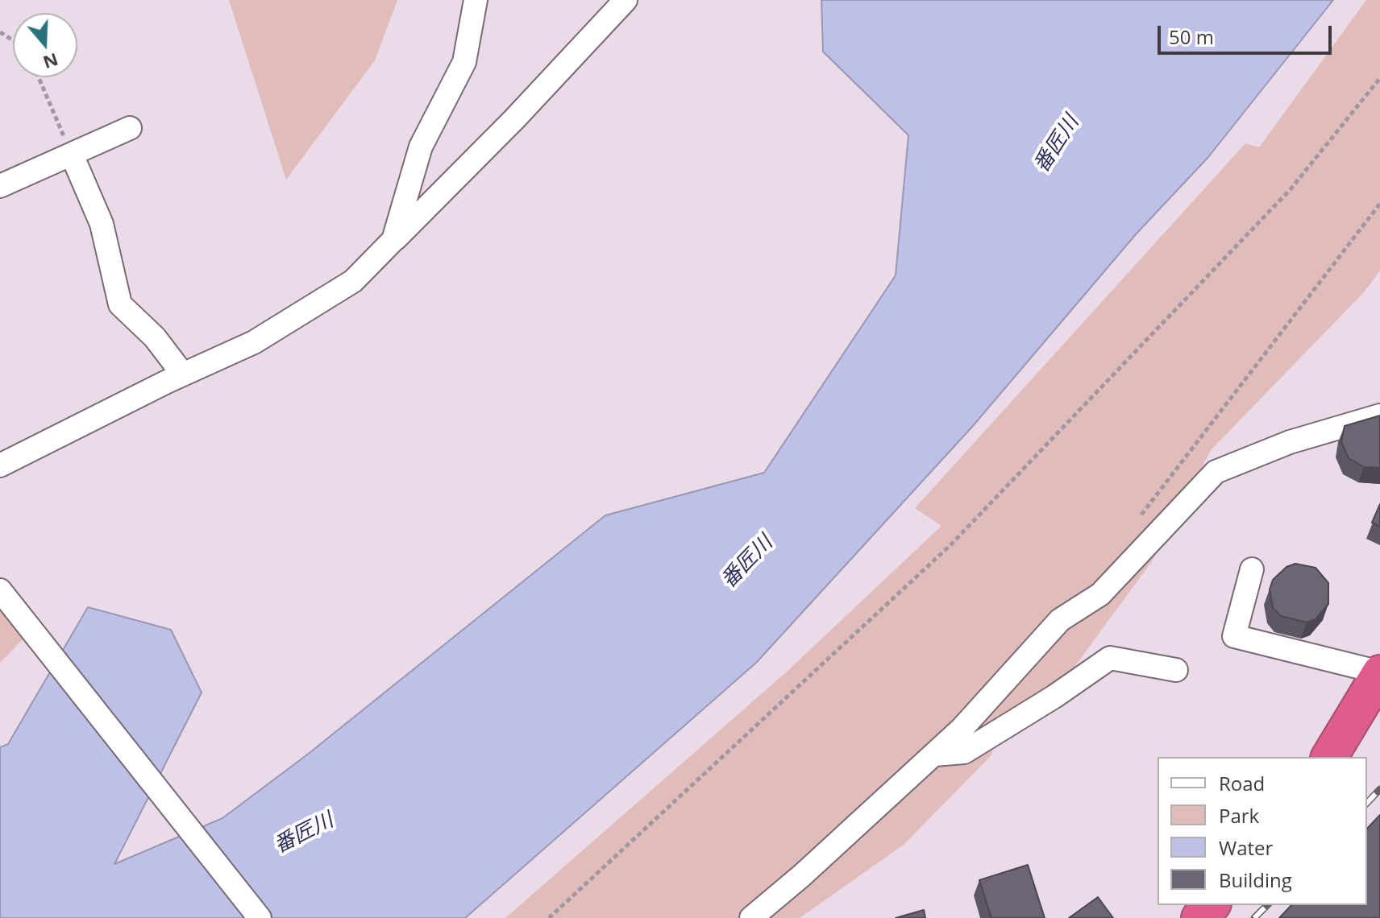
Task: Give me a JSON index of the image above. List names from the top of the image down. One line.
{"water":["番匠川"],"legend":["Road","Park","Water","Building"],"scale_bar":"50 m","north":"bottom"}
